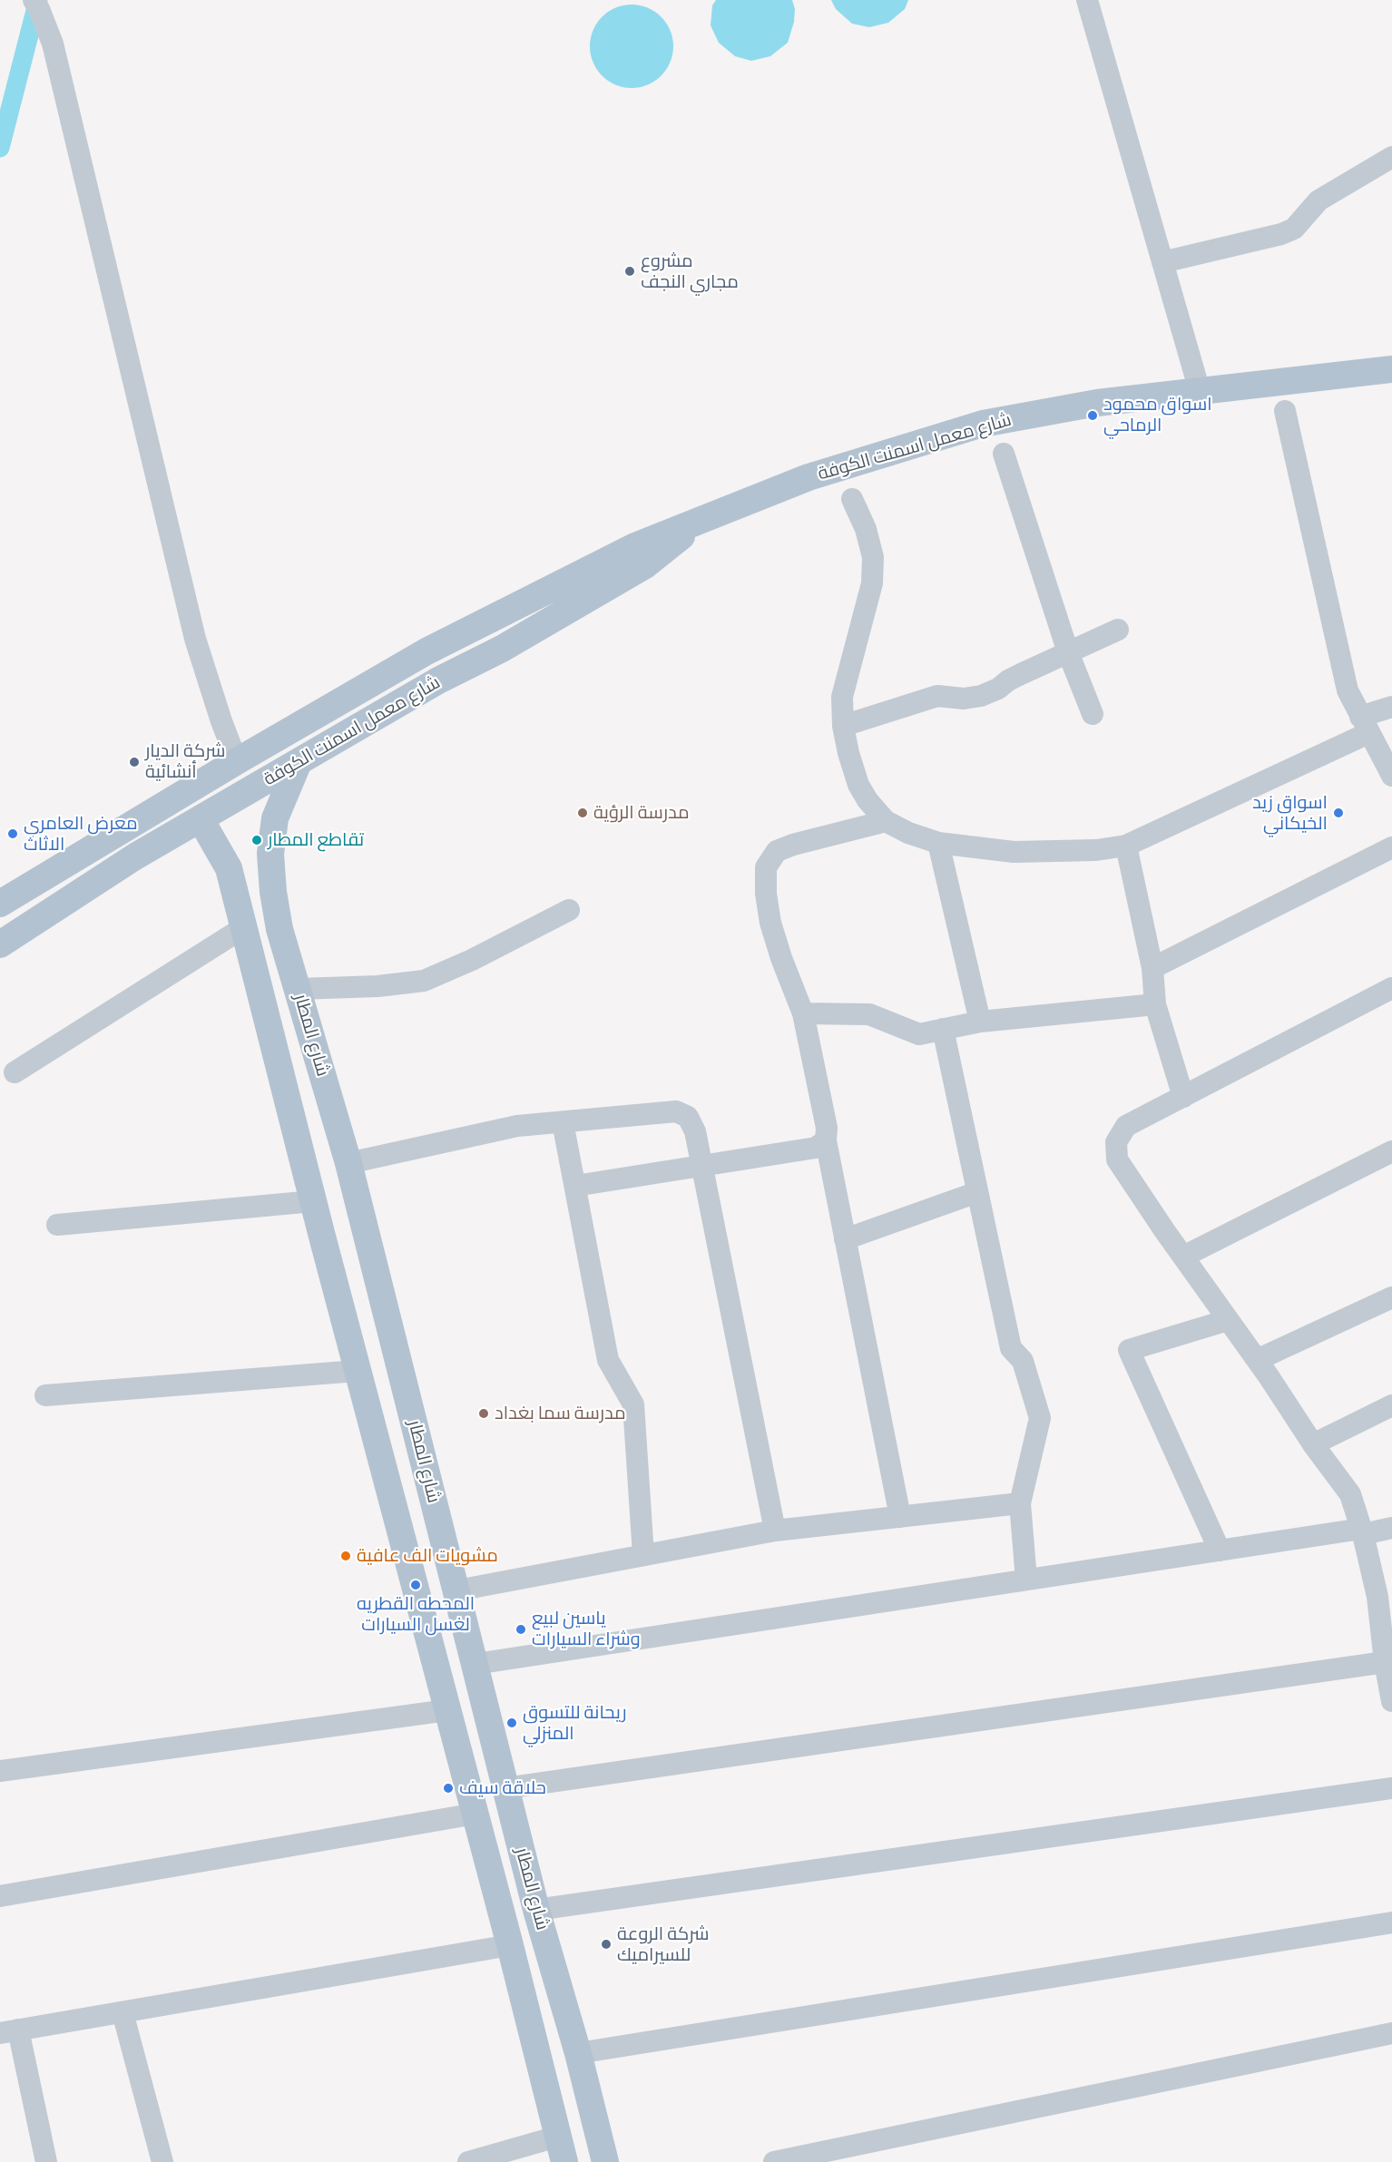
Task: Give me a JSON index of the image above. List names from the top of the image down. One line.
{"streets":{"main road":["شارع معمل اسمنت الكوفة","شارع المطار"]},"crossings":[["شارع معمل اسمنت الكوفة","شارع المطار"]],"places":["مشروع مجاري النجف","اسواق محمود الرماحي","شركة الديار أنشائية","مدرسة الرؤية","اسواق زيد الخيكاني","معرض العامري الاثاث","تقاطع المطار","مدرسة سما بغداد","مشويات الف عافية","المحطه القطريه لغسل السيارات","ياسين لبيع وشراء السيارات","ريحانة للتسوق المنزلي","حلاقة سيف","شركة الروعة للسيراميك"]}
